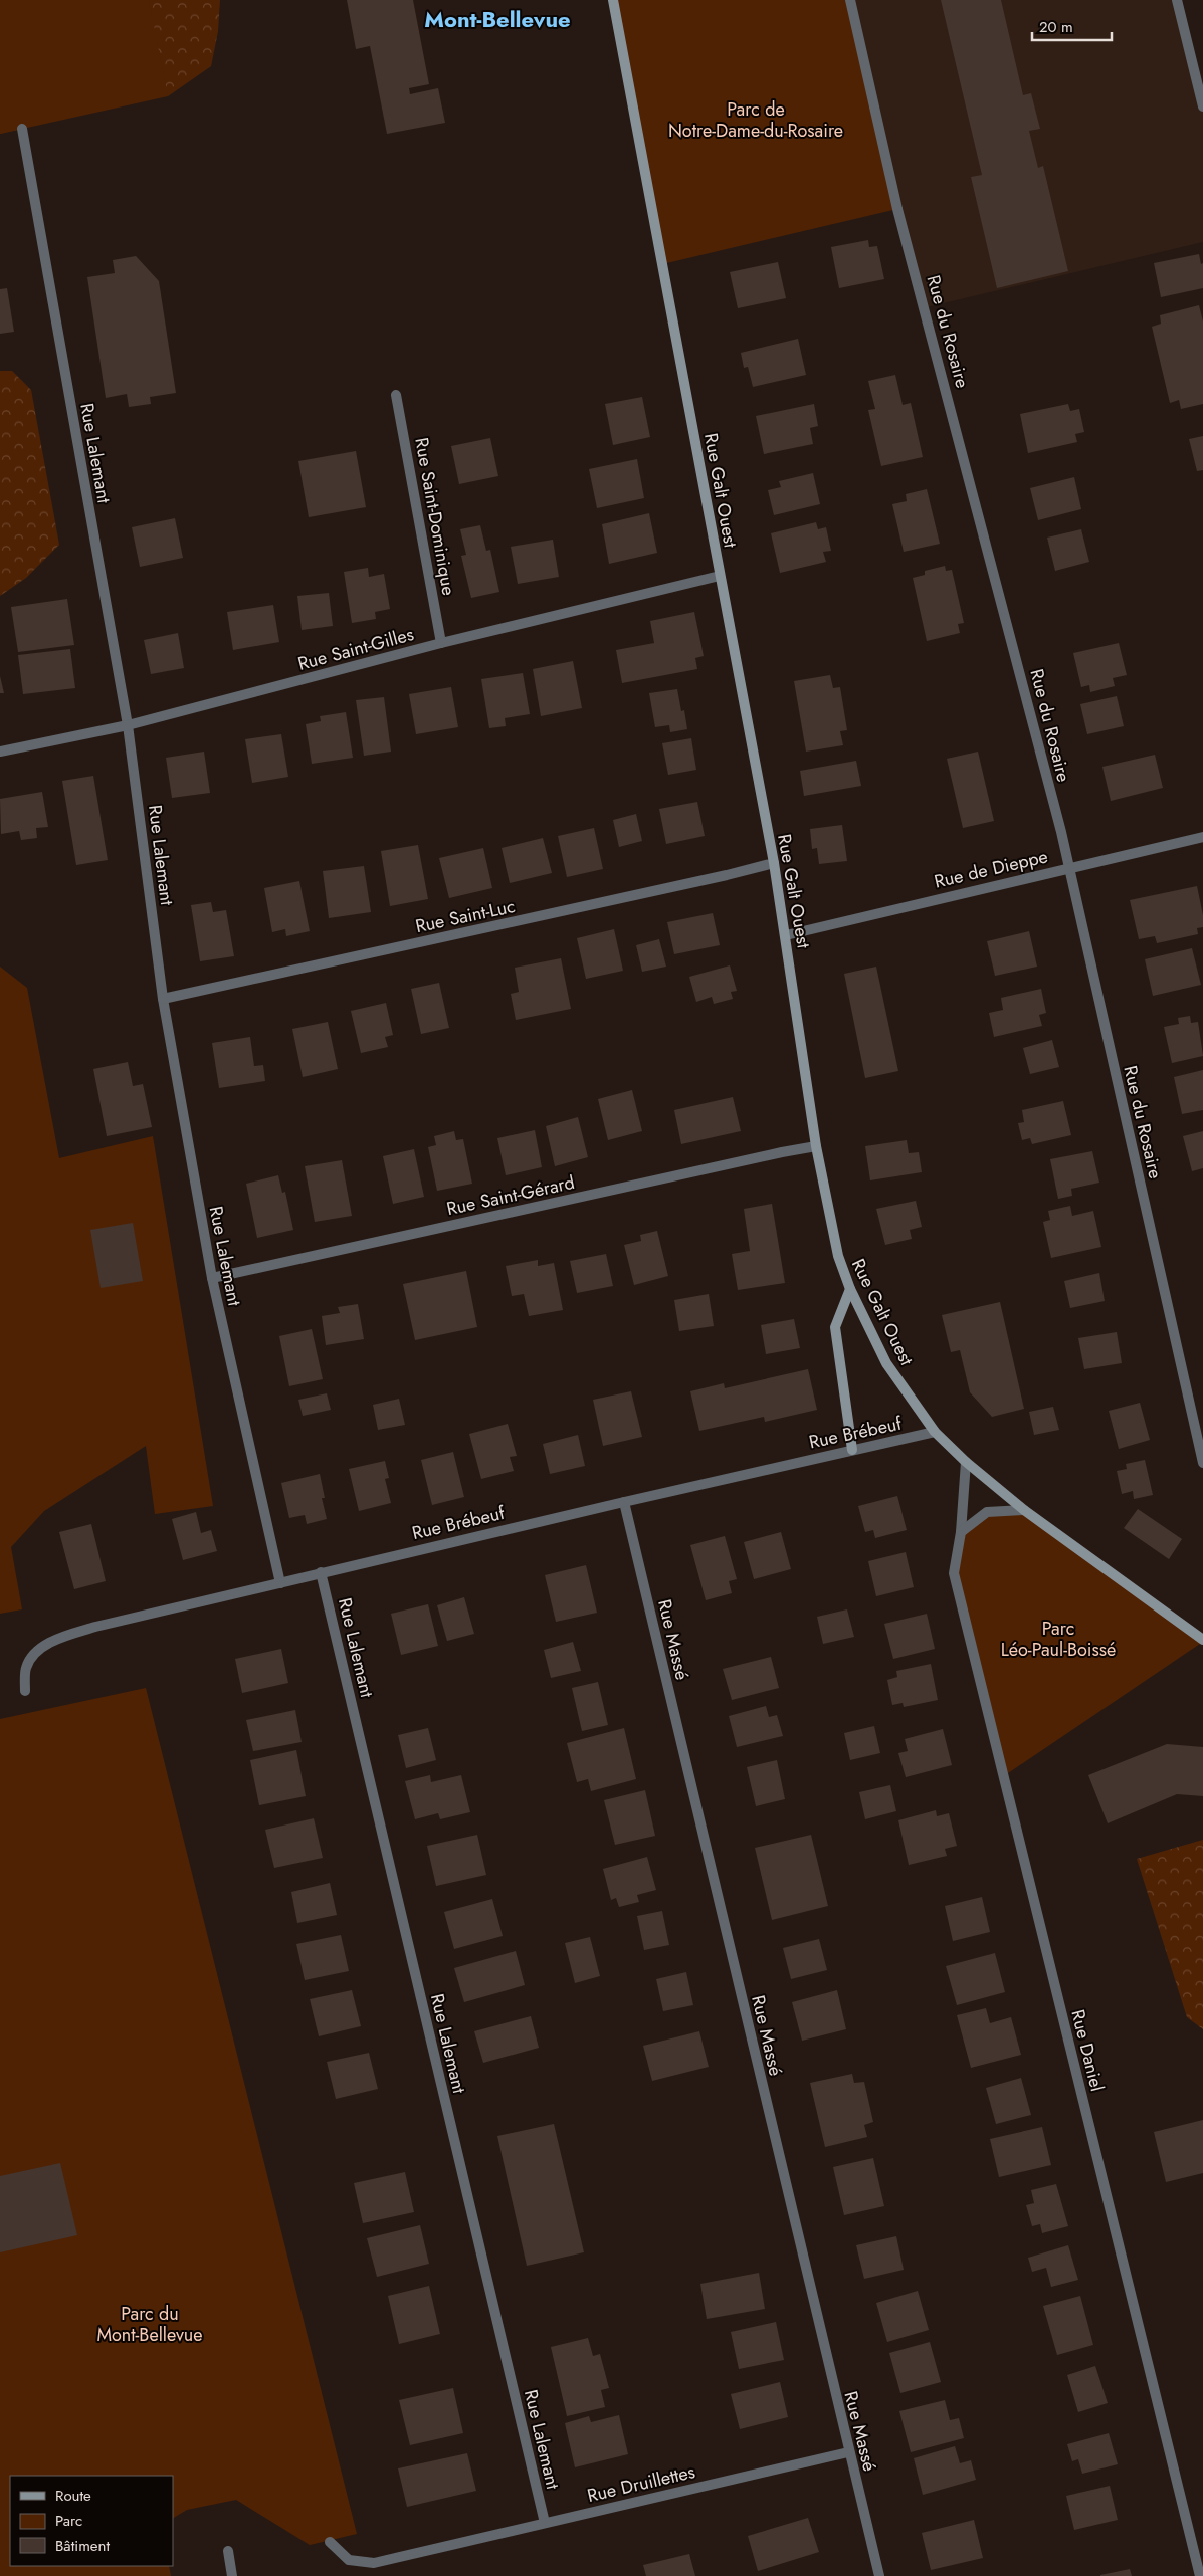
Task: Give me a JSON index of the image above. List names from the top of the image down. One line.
{"streets":{"main road":["Rue Galt Ouest"],"street":["Rue du Rosaire","Rue Lalemant","Rue Saint-Dominique","Rue Saint-Gilles","Rue de Dieppe","Rue Saint-Luc","Rue Saint-Gérard","Rue Brébeuf","Rue Massé","Rue Daniel","Rue Druillettes"]},"crossings":[["Rue du Rosaire","Rue de Dieppe"],["Rue Lalemant","Rue Saint-Gilles"],["Rue Lalemant","Rue Saint-Luc"],["Rue Lalemant","Rue Saint-Gérard"],["Rue Lalemant","Rue Brébeuf"],["Rue Lalemant","Rue Druillettes"],["Rue Galt Ouest","Rue Saint-Gilles"],["Rue Galt Ouest","Rue de Dieppe"],["Rue Galt Ouest","Rue Saint-Luc"],["Rue Galt Ouest","Rue Saint-Gérard"],["Rue Galt Ouest","Rue Brébeuf"],["Rue Galt Ouest","Rue Daniel"],["Rue Saint-Dominique","Rue Saint-Gilles"],["Rue Brébeuf","Rue Massé"],["Rue Massé","Rue Druillettes"]],"districts":["Mont-Bellevue"],"parks":["Parc de Notre-Dame-du-Rosaire","Parc Léo-Paul-Boissé","Parc du Mont-Bellevue"],"legend":["Route","Parc","Bâtiment"],"scale_bar":"20 m"}
